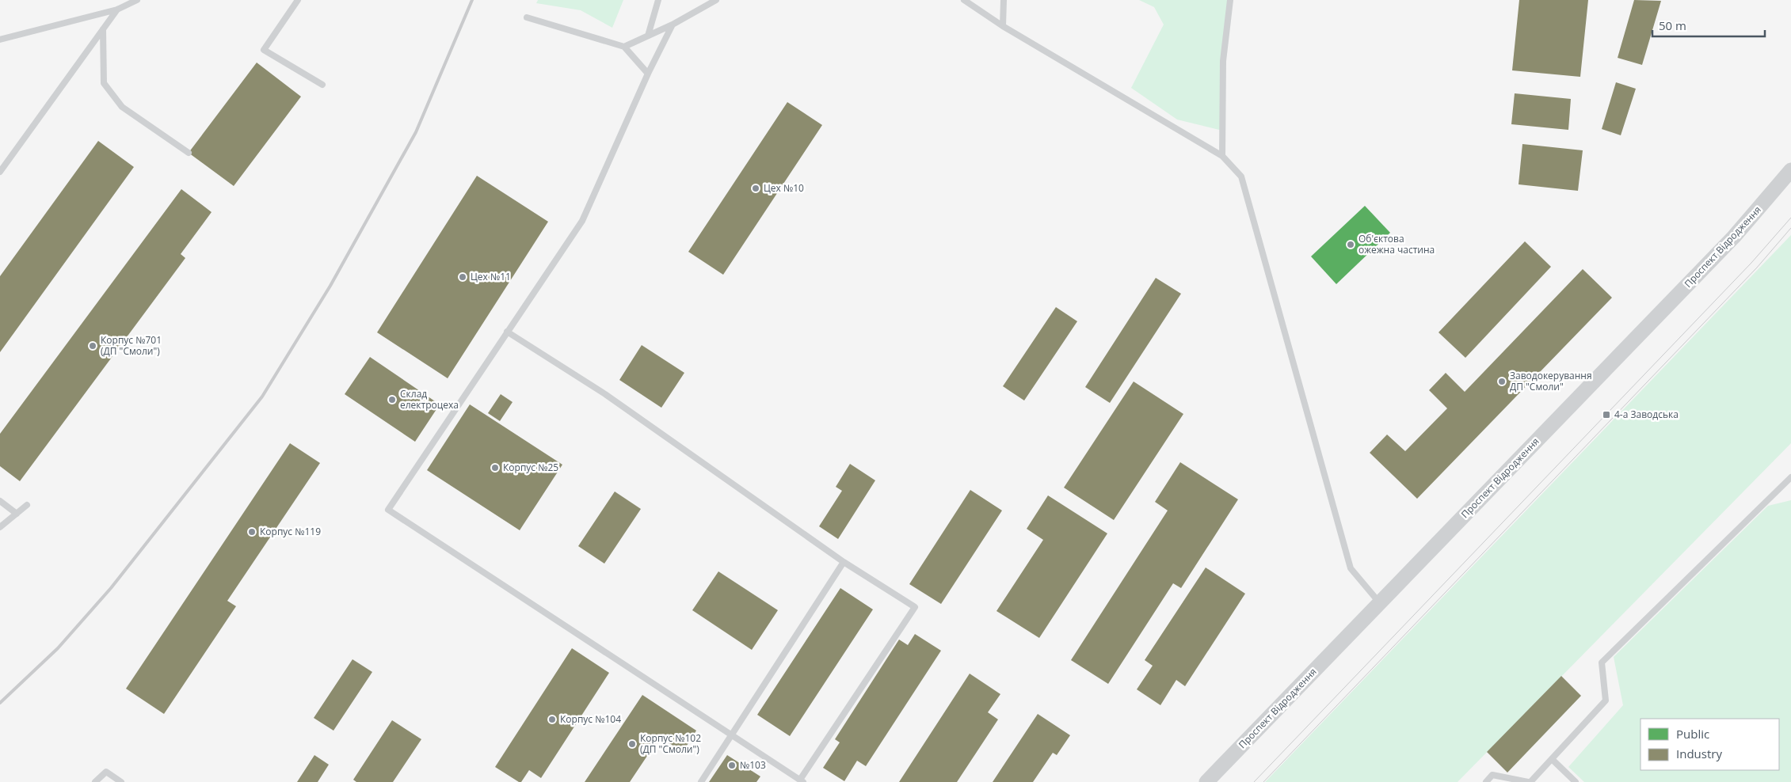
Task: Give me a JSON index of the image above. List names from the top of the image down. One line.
{"streets":{"street":["Проспект Відродження"]},"places":{"other":["Цех №10","Об'єктова ожежна частина","Цех №11","Корпус №701 (ДП \"Смоли\")","Заводокерування ДП \"Смоли\"","Склад електроцеха","Корпус №25","Корпус №119","Корпус №104","Корпус №102 (ДП \"Смоли\")","№103"],"transit":["4-а Заводська"]},"legend":["Public","Industry"],"scale_bar":"50 m"}
